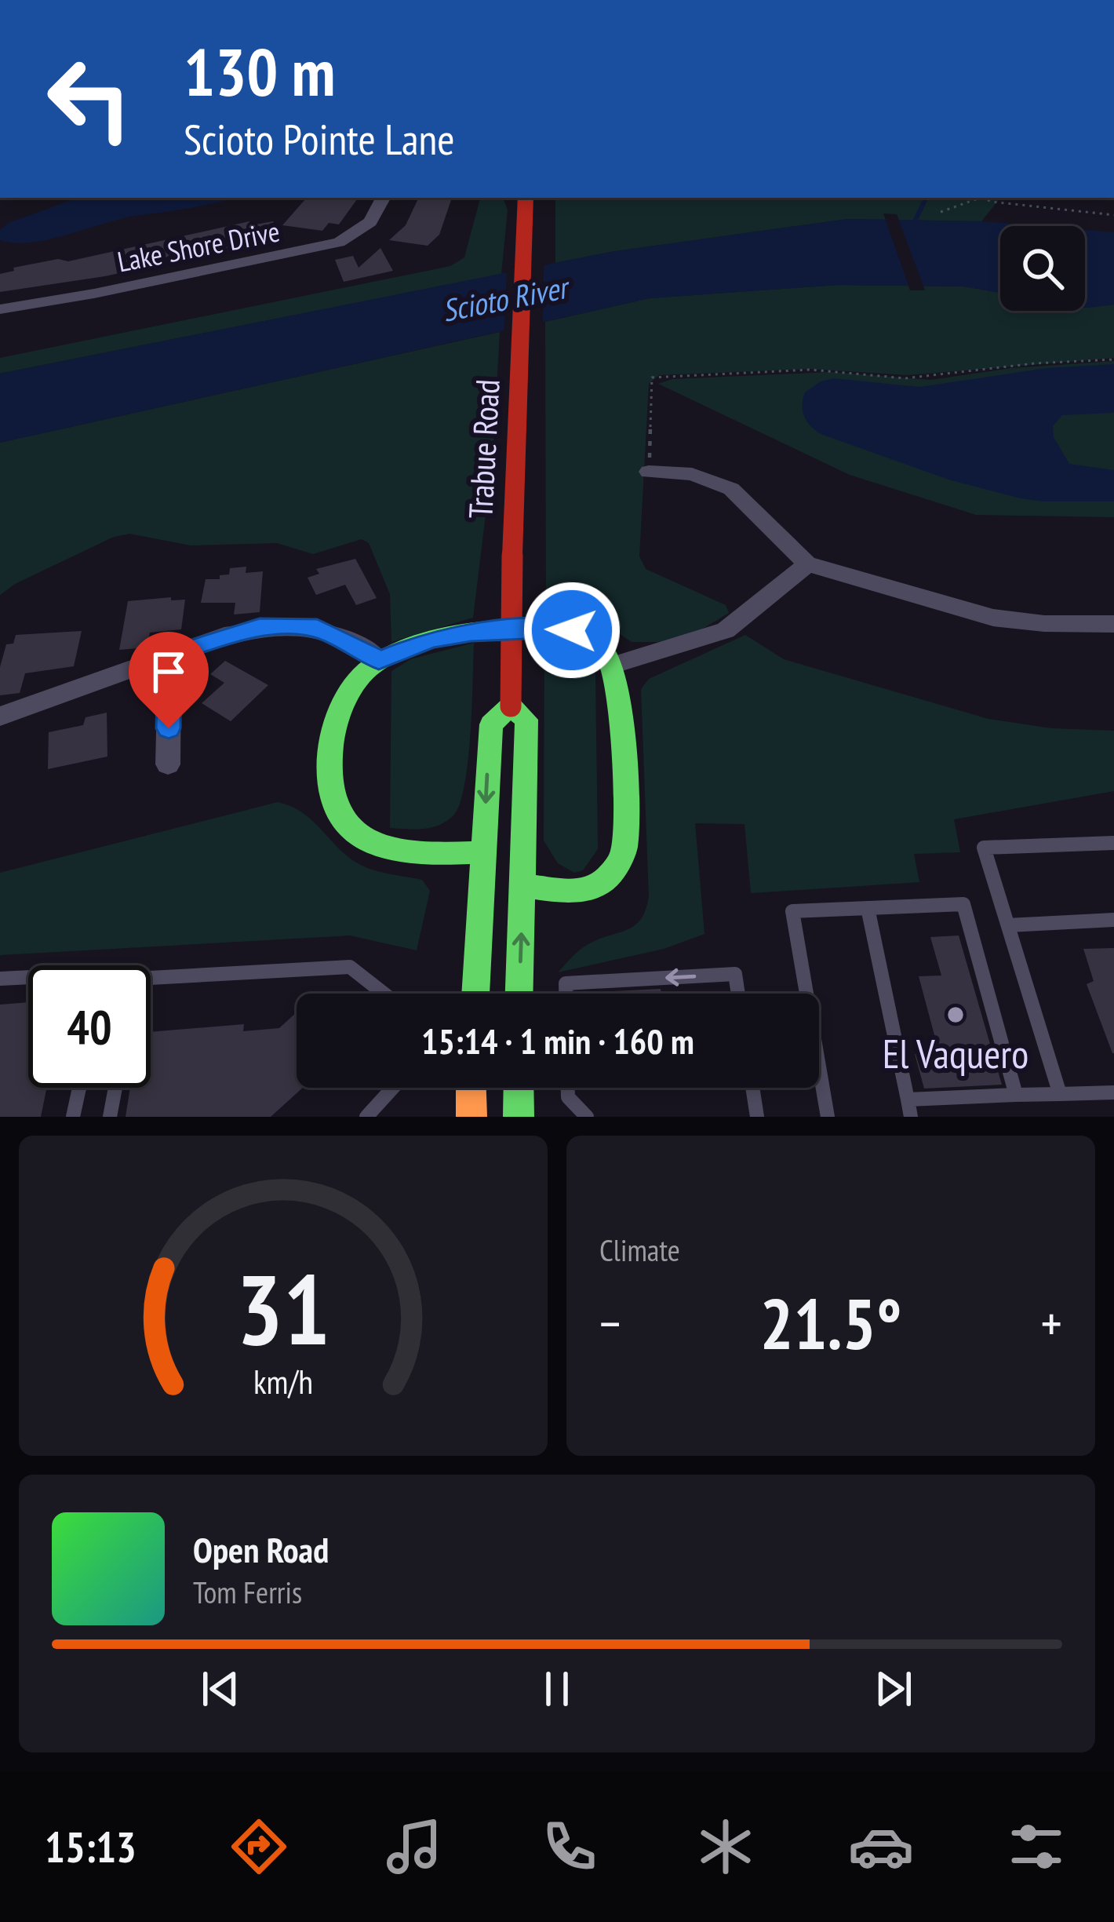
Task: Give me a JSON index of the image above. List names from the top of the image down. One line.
{"streets":{"main road":["Trabue Road"],"street":["Lake Shore Drive"]},"water":["Scioto River"],"places":["El Vaquero"],"page":{"turn":["130 m","Scioto Pointe Lane"],"limit":"40","trip":"15:14 · 1 min · 160 m","tile":"Climate","heat":["−","21.5°","+"],"song":["Open Road","Tom Ferris"],"tabs":"15:13","gauge":["31","km/h"]}}
